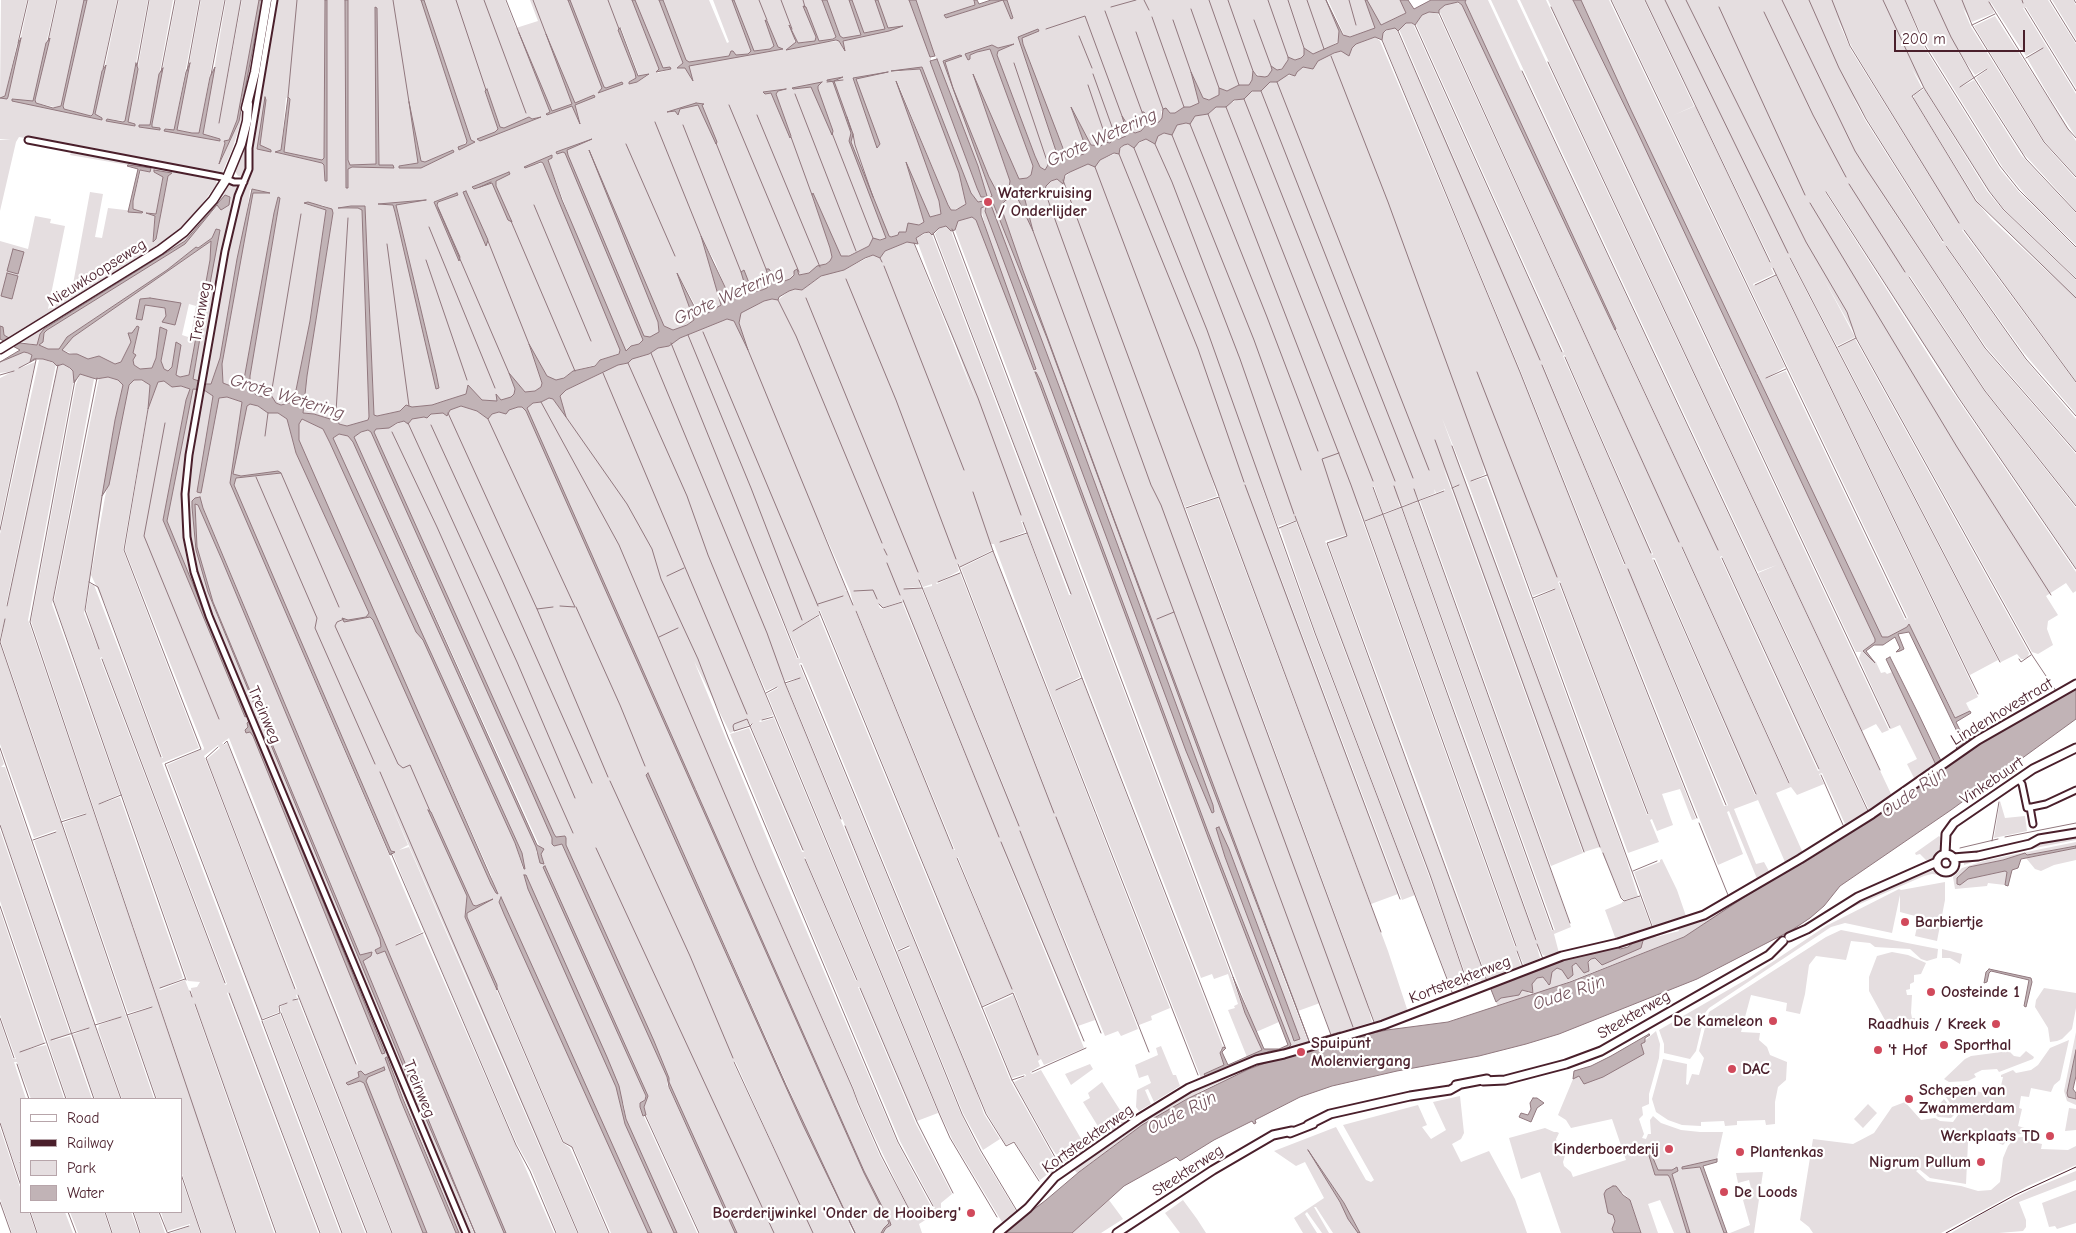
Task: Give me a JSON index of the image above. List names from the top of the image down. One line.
{"streets":{"main road":["Nieuwkoopseweg"],"street":["Treinweg","Lindenhovestraat","Vinkebuurt","Kortsteekterweg","Steekterweg"]},"crossings":[["Lindenhovestraat","Kortsteekterweg"],["Vinkebuurt","Steekterweg"]],"water":["Grote Wetering","Oude Rijn"],"places":["Waterkruising / Onderlijder","Barbiertje","Oosteinde 1","De Kameleon","Raadhuis / Kreek","Sporthal","'t Hof","Spuipunt Molenviergang","DAC","Schepen van Zwammerdam","Werkplaats TD","Kinderboerderij","Plantenkas","Nigrum Pullum","De Loods","Boerderijwinkel 'Onder de Hooiberg'"],"legend":["Road","Railway","Park","Water"],"scale_bar":"200 m"}
